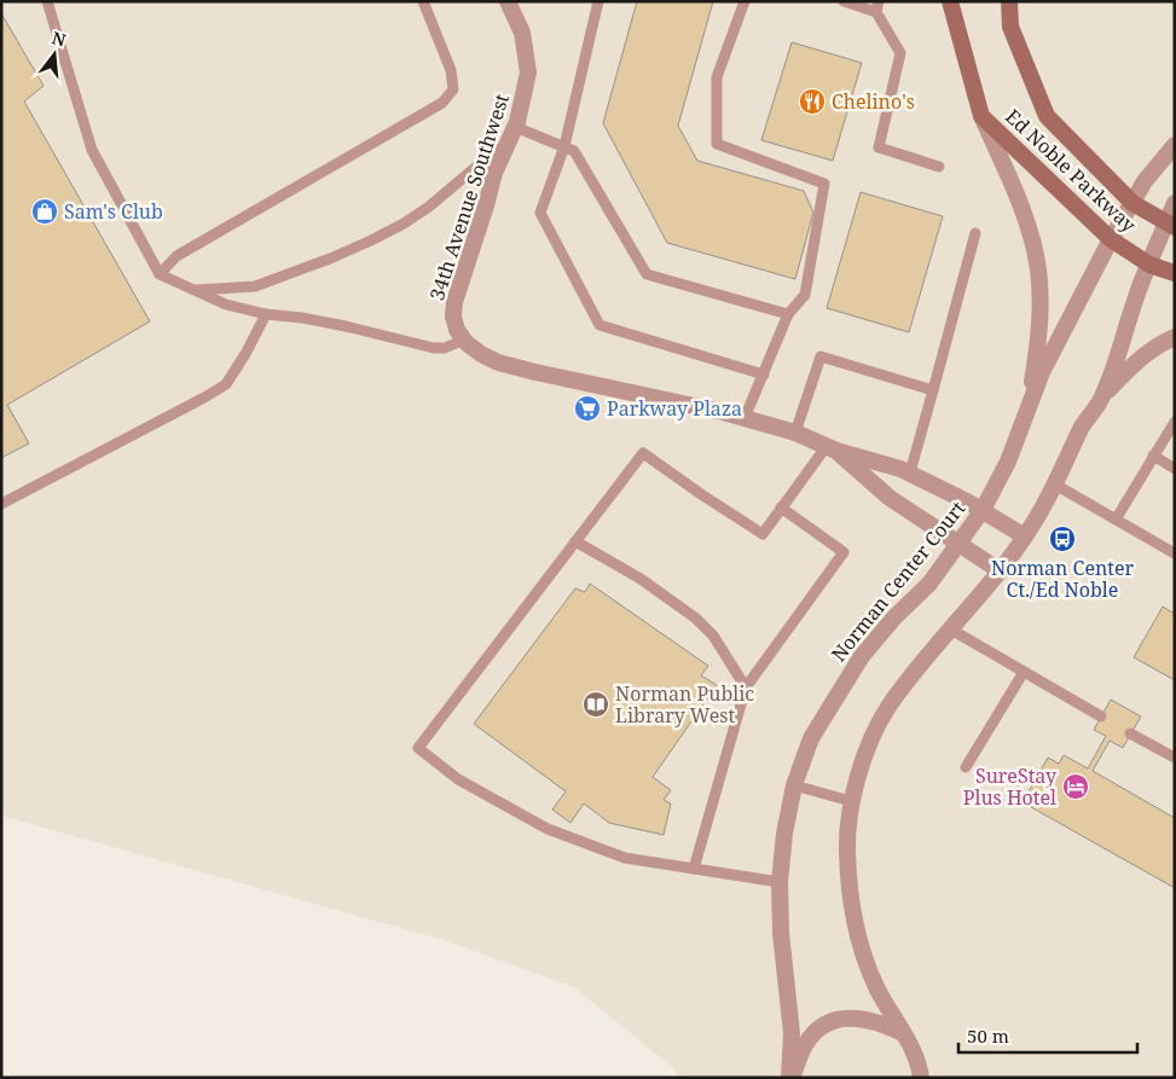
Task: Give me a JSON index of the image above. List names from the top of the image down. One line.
{"streets":{"main road":["Ed Noble Parkway"],"street":["34th Avenue Southwest","Norman Center Court"]},"crossings":[["Ed Noble Parkway","Norman Center Court"]],"places":{"restaurant":["Chelino's"],"shop":["Sam's Club"],"supermarket":["Parkway Plaza"],"bus stop":["Norman Center Ct./Ed Noble"],"library":["Norman Public Library West"],"hotel":["SureStay Plus Hotel"]},"scale_bar":"50 m","north":"top"}
